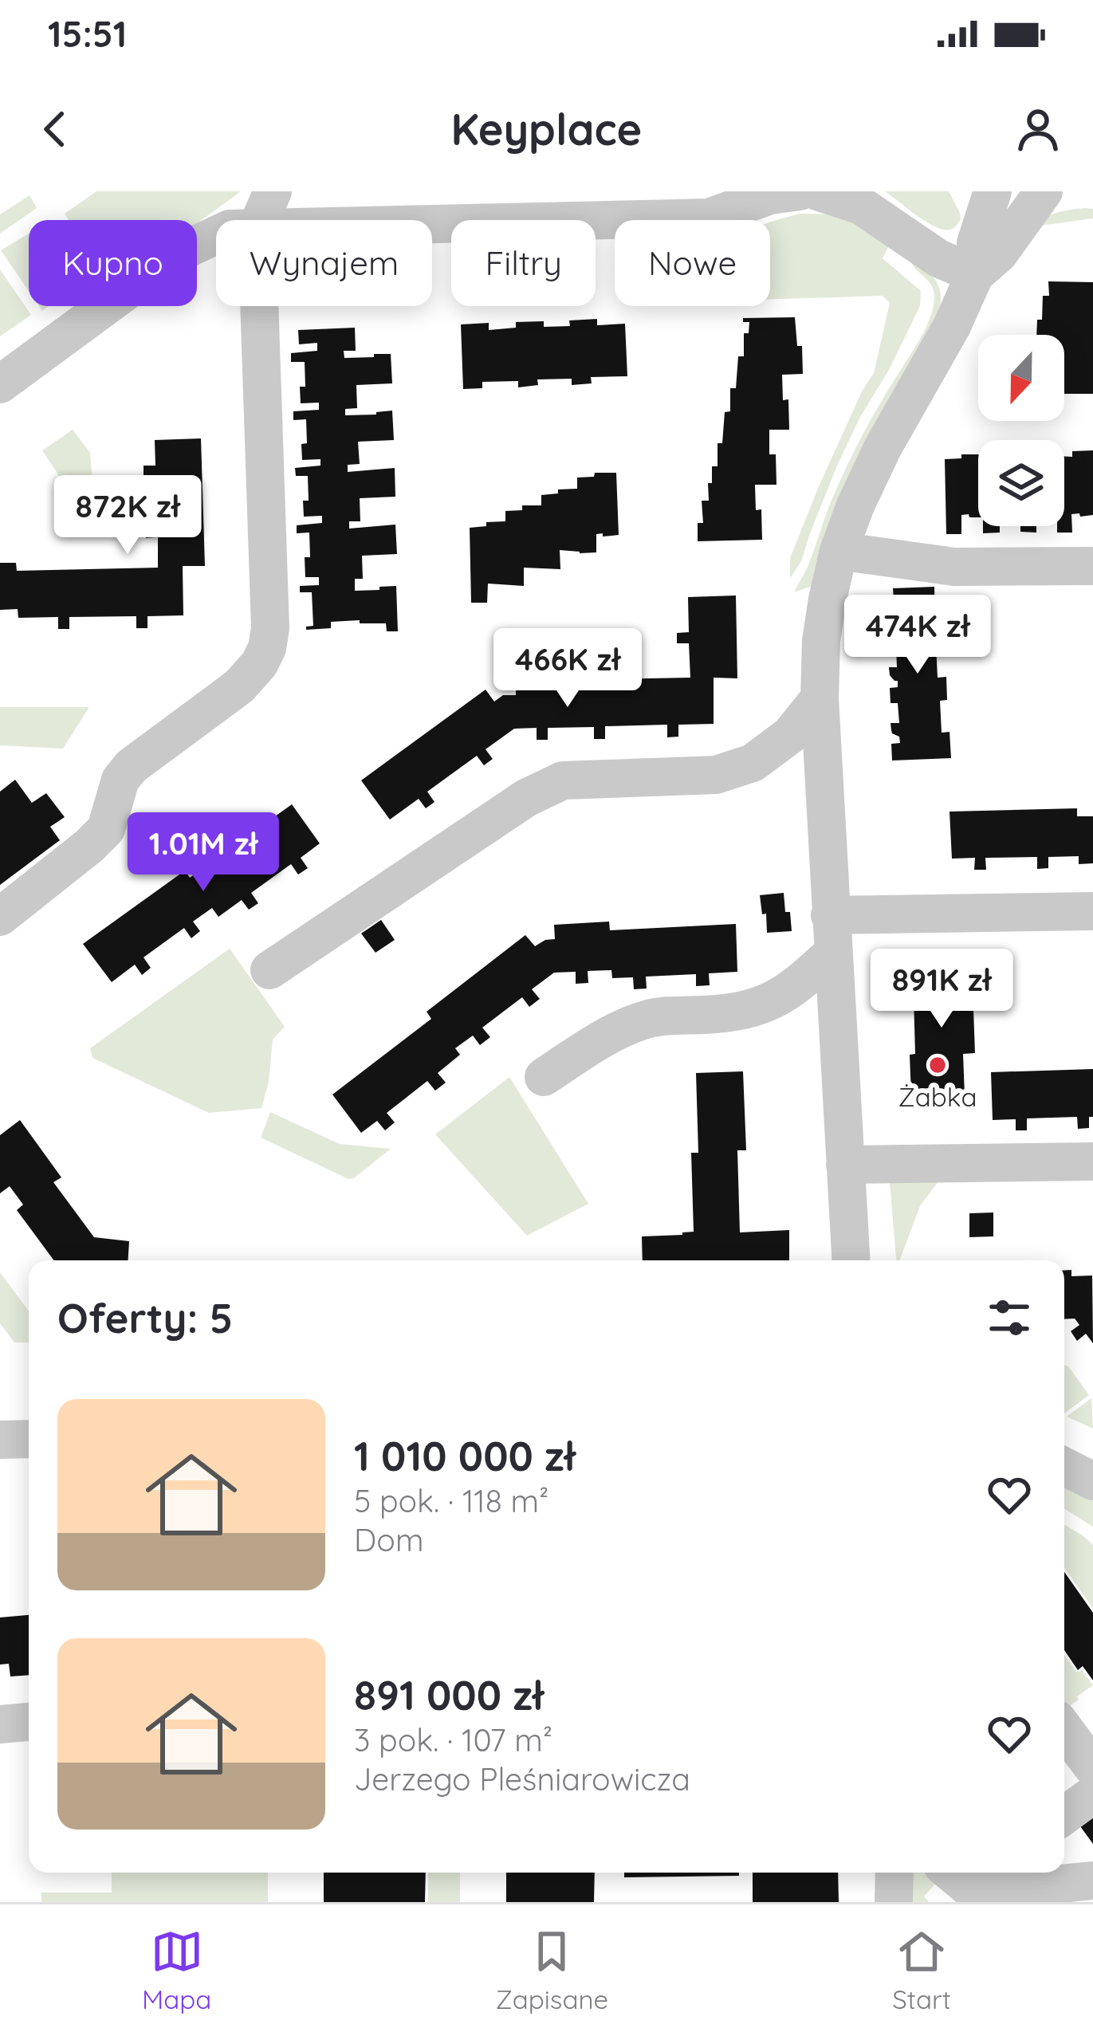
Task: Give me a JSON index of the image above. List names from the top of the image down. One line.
{"places":["Żabka"],"north":"bottom","page":{"status":"15:51","header":"Keyplace","chip":["Kupno","Wynajem","Filtry","Nowe"],"price":["872K zł","474K zł","466K zł","1.01M zł","891K zł"],"heading":"Oferty: 5","list":[{"name":"1 010 000 zł","note":"5 pok. · 118 m² · Dom"},{"name":"891 000 zł","note":"3 pok. · 107 m² · Jerzego Pleśniarowicza"}],"tabs":["Mapa","Zapisane","Start"]}}
